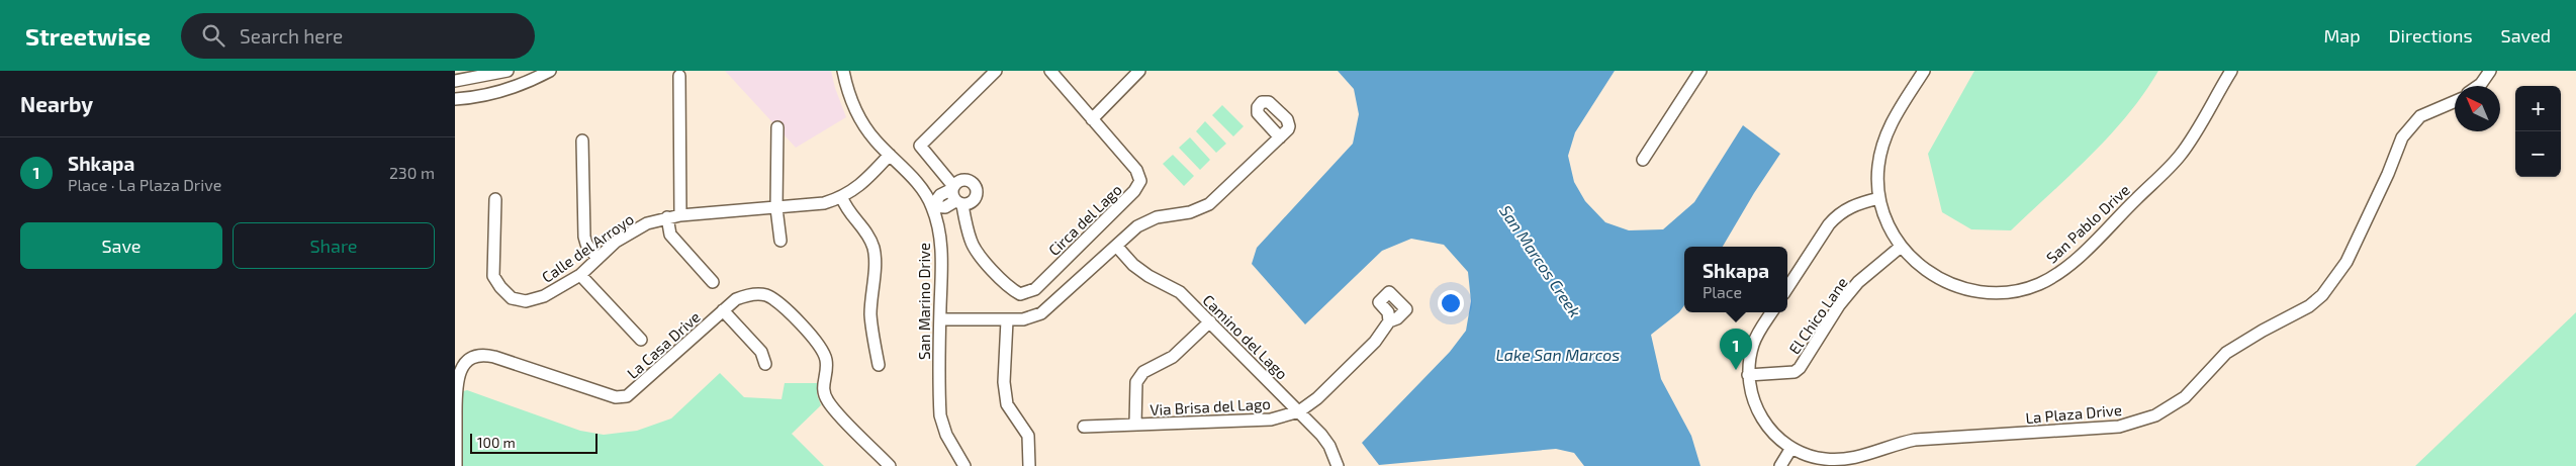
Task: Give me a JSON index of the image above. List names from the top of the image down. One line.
{"streets":{"street":["Circa del Lago","San Pablo Drive","Calle del Arroyo","San Marino Drive","El Chico Lane","Camino del Lago","La Casa Drive","Via Brisa del Lago","La Plaza Drive"]},"crossings":[["San Pablo Drive","El Chico Lane"],["Calle del Arroyo","San Marino Drive"],["El Chico Lane","La Plaza Drive"],["Camino del Lago","Via Brisa del Lago"]],"water":["San Marcos Creek","Lake San Marcos"],"scale_bar":"100 m","north":"top left","page":{"header":"Streetwise","search":"Search here","nav":["Map","Directions","Saved"],"heading":"Nearby","map_buttons":["+","−"],"list":[{"mark":"1","name":"Shkapa","note":"Place · La Plaza Drive","value":"230 m"}],"buttons":["Save","Share"],"popup":["Shkapa","Place"],"pins":"1","scale":"100 m"}}
